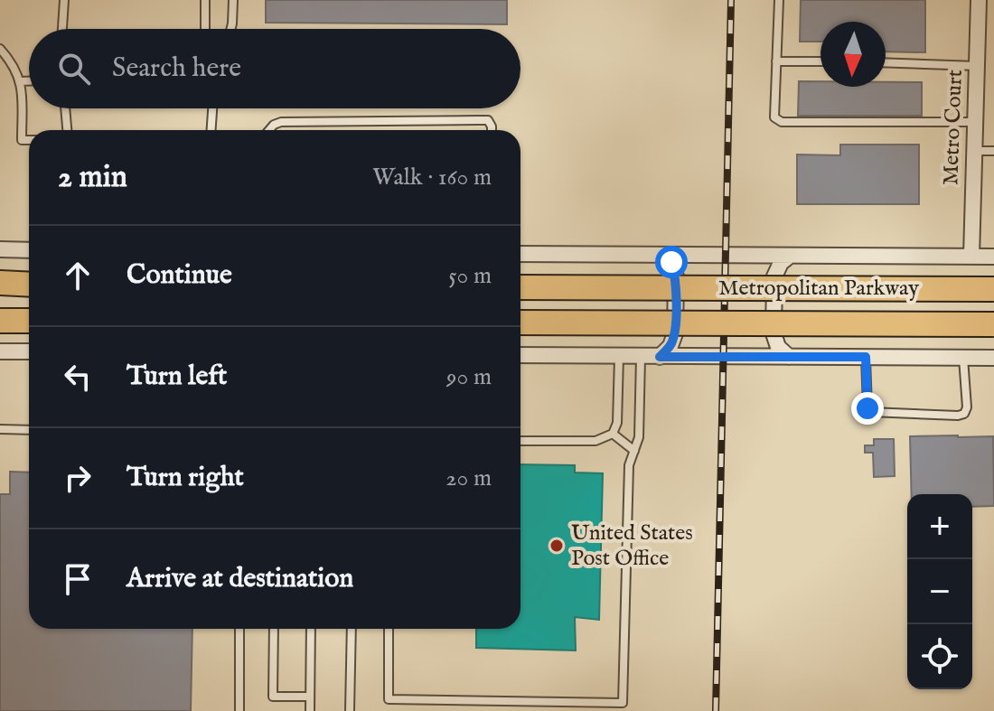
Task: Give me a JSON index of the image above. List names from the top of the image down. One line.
{"streets":{"main road":["Metropolitan Parkway"],"street":["Metro Court"]},"places":["United States Post Office"],"north":"bottom","page":{"search":"Search here","heading":["2 min","Walk · 160 m"],"list":[["Continue","50 m"],["Turn left","90 m"],["Turn right","20 m"],"Arrive at destination"],"map_buttons":["+","−"]}}
